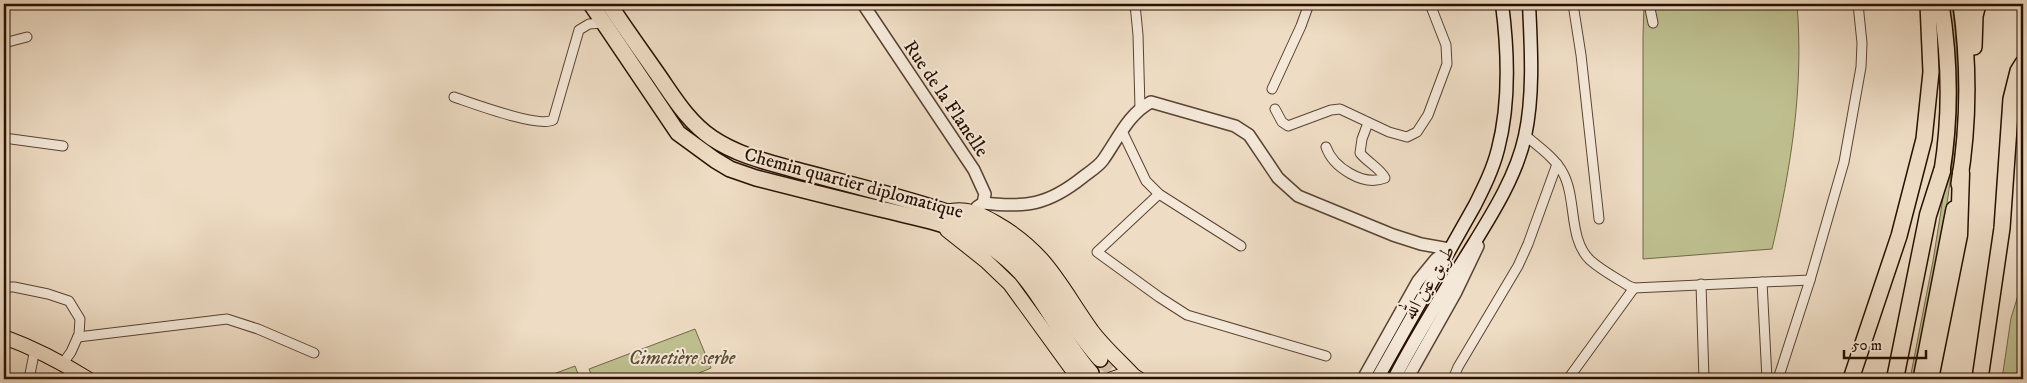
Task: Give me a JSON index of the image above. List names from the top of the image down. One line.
{"streets":{"highway":["Chemin quartier diplomatique"],"main road":["طريق عين الله"],"street":["Rue de la Flanelle"]},"parks":["Cimetière serbe"],"scale_bar":"50 m"}
